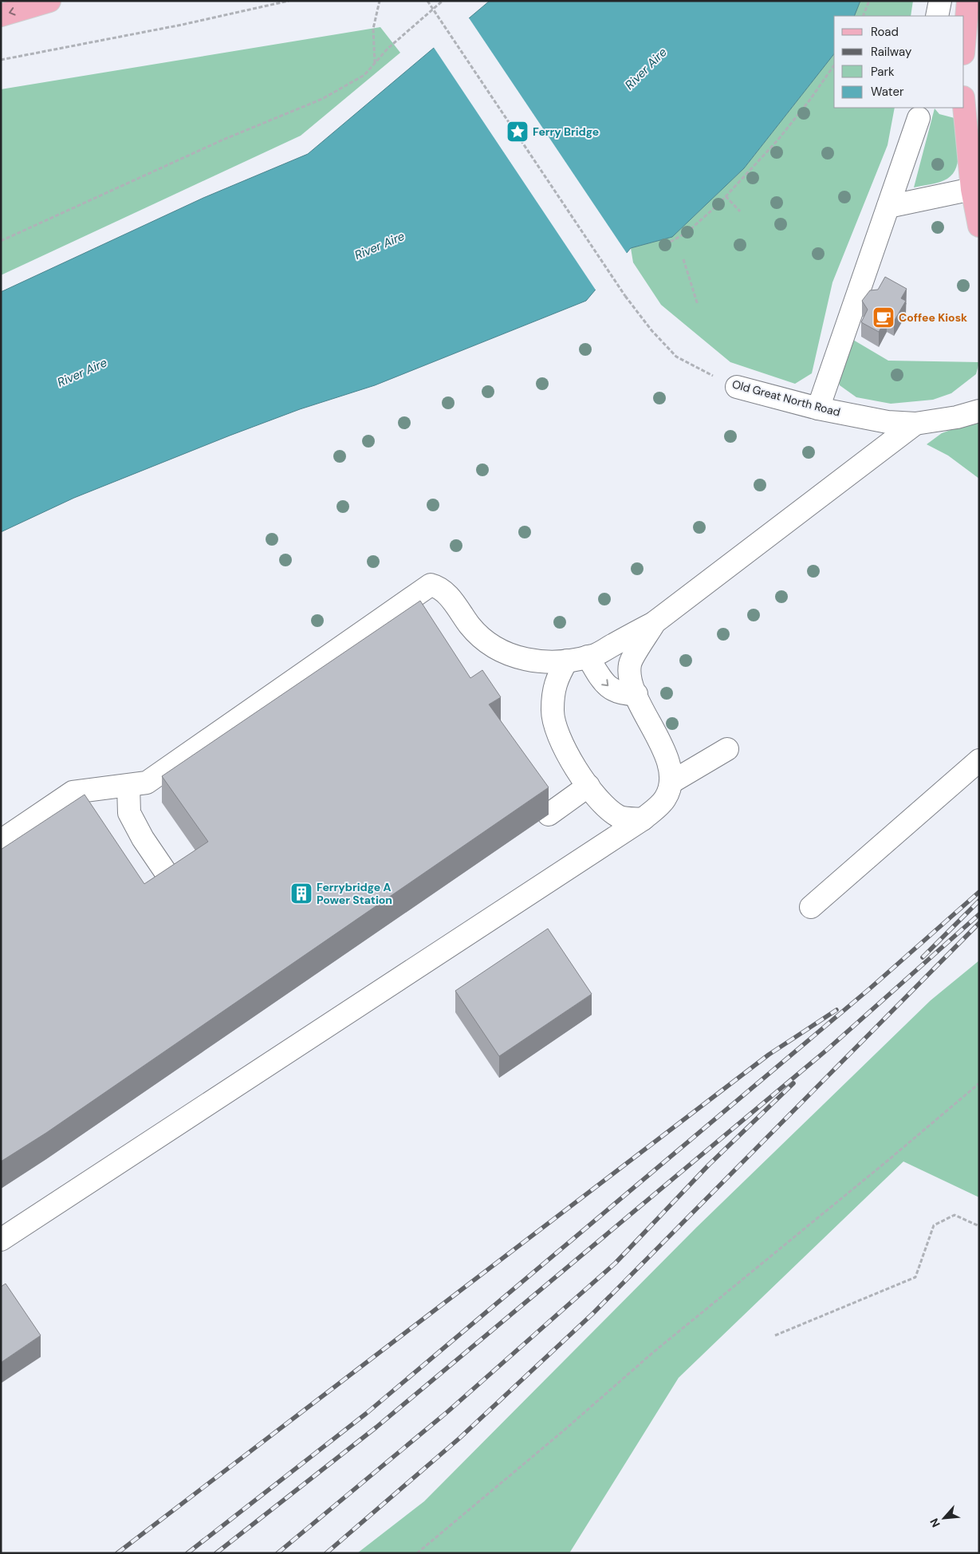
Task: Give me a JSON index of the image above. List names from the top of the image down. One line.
{"streets":{"street":["Old Great North Road"]},"water":["River Aire"],"places":{"place":["Ferry Bridge"],"cafe":["Coffee Kiosk"],"building":["Ferrybridge A Power Station"]},"legend":["Road","Railway","Park","Water"],"north":"bottom left"}
